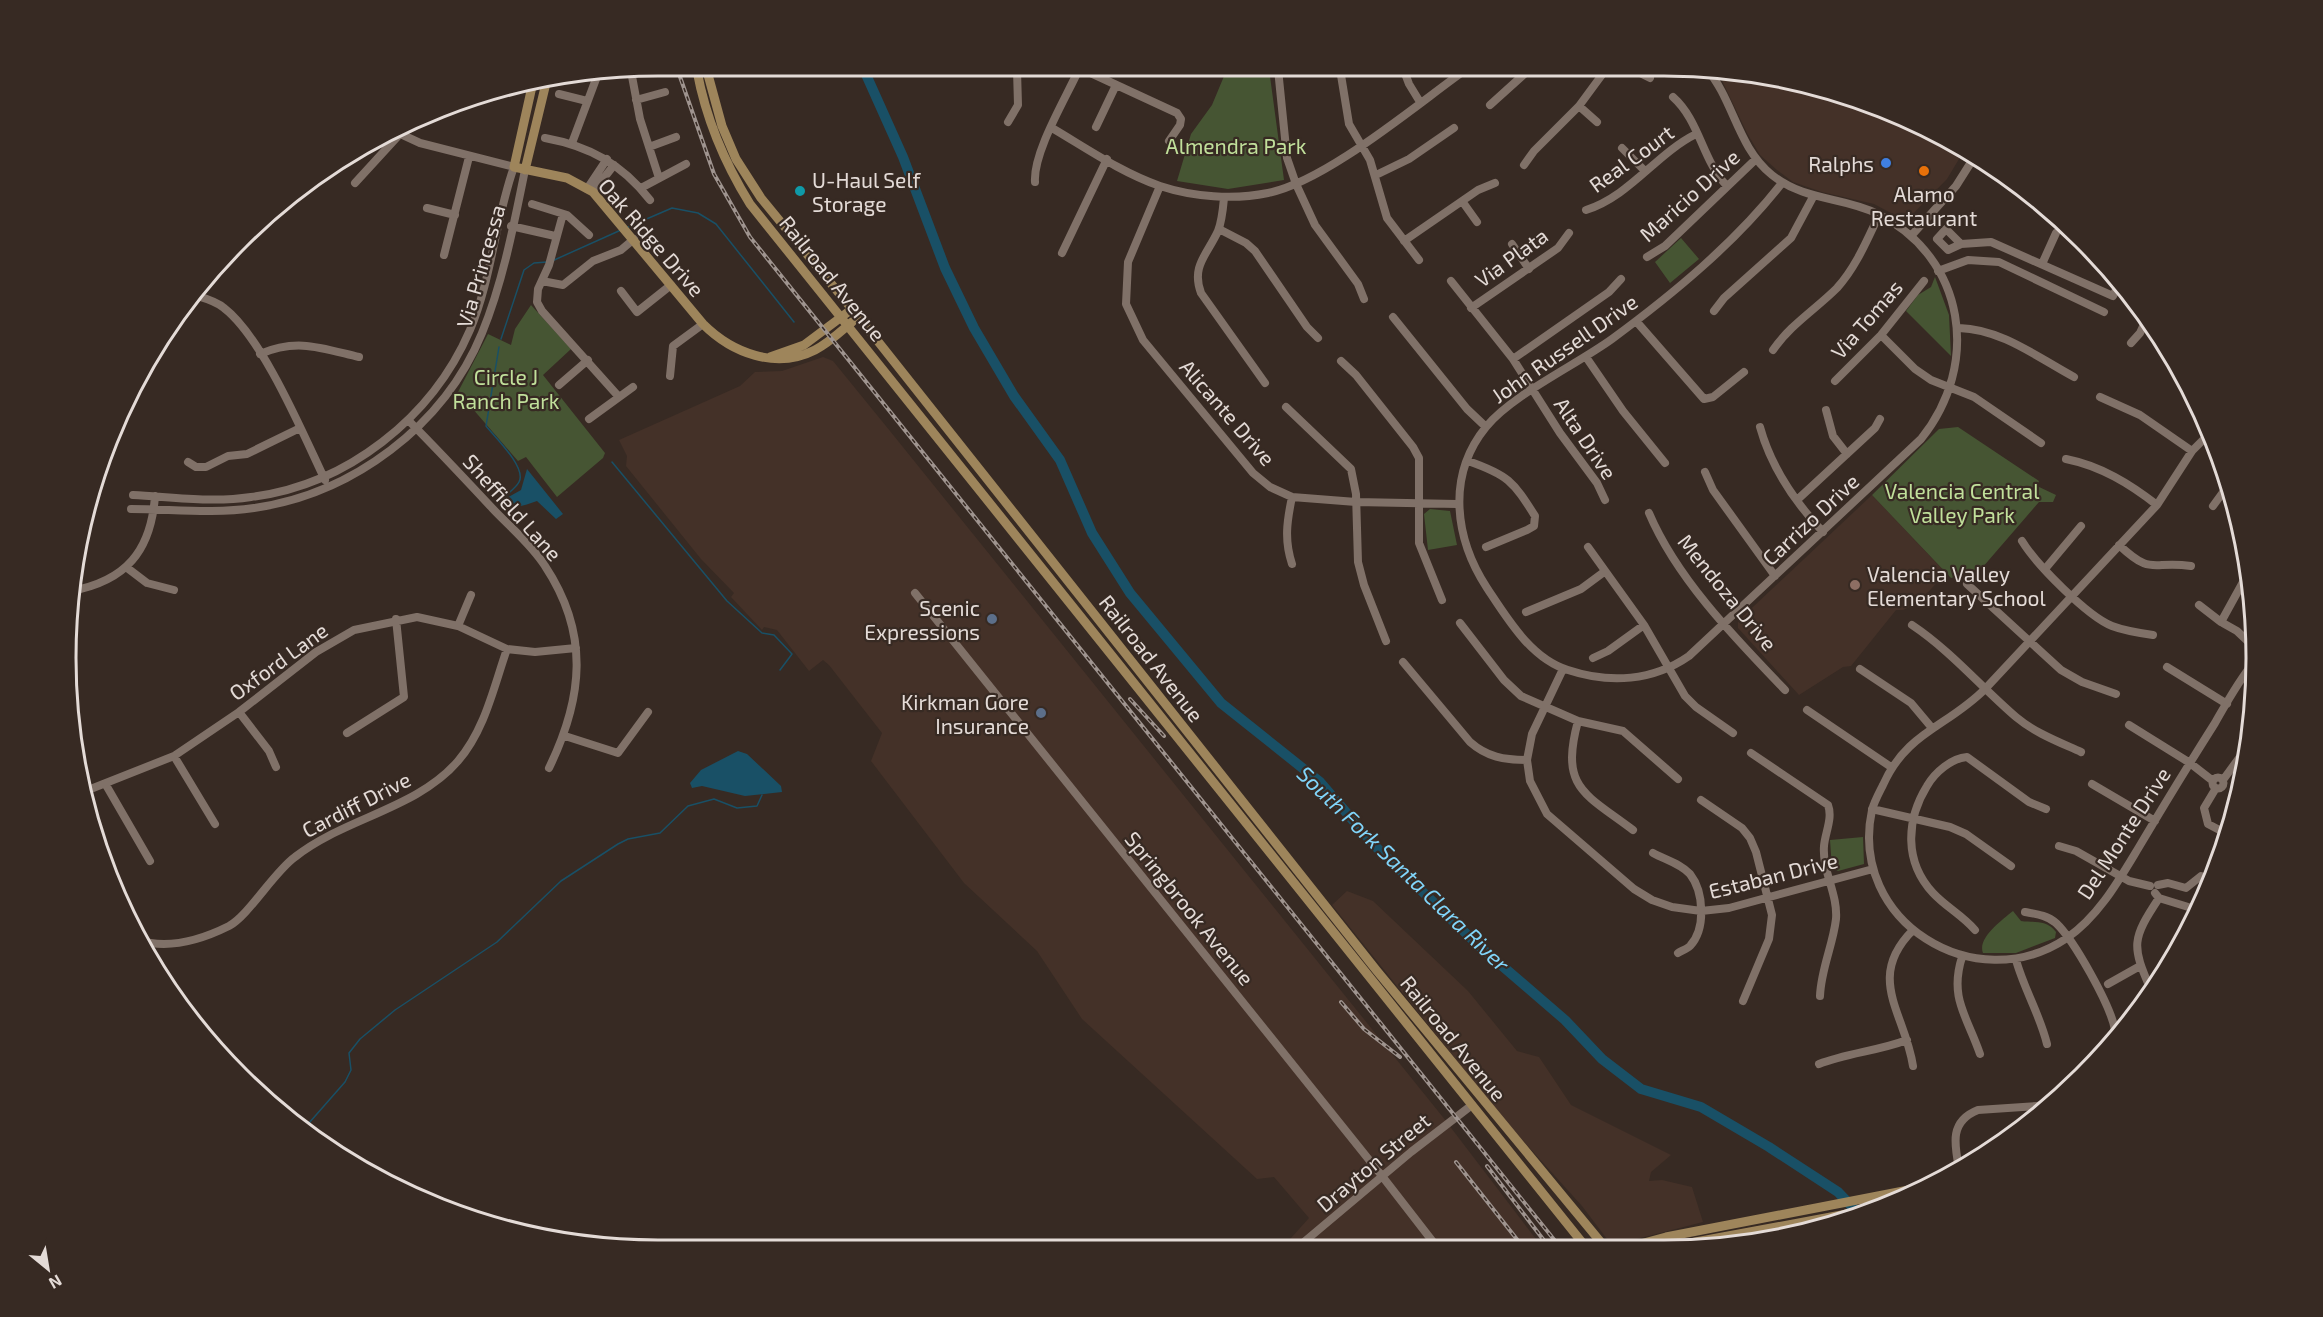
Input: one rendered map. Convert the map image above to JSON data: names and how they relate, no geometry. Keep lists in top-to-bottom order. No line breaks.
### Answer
{"streets":{"main road":["Oak Ridge Drive","Via Princessa","Railroad Avenue"],"street":["Real Court","Maricio Drive","Via Plata","Via Tomas","John Russell Drive","Alicante Drive","Alta Drive","Sheffield Lane","Carrizo Drive","Mendoza Drive","Oxford Lane","Cardiff Drive","Del Monte Drive","Estaban Drive","Springbrook Avenue","Drayton Street"]},"crossings":[["Maricio Drive","Carrizo Drive"],["Oak Ridge Drive","Via Princessa"],["Oak Ridge Drive","Railroad Avenue"],["Via Plata","Alta Drive"],["Via Princessa","Sheffield Lane"],["Railroad Avenue","Drayton Street"],["John Russell Drive","Alicante Drive"],["John Russell Drive","Alta Drive"],["John Russell Drive","Carrizo Drive"],["Sheffield Lane","Oxford Lane"],["Carrizo Drive","Mendoza Drive"],["Carrizo Drive","Estaban Drive"],["Oxford Lane","Cardiff Drive"],["Del Monte Drive","Estaban Drive"],["Springbrook Avenue","Drayton Street"]],"water":["South Fork Santa Clara River"],"parks":["Almendra Park","Circle J Ranch Park","Valencia Central Valley Park"],"places":["Ralphs","Alamo Restaurant","U-Haul Self Storage","Valencia Valley Elementary School","Scenic Expressions","Kirkman Gore Insurance"],"north":"bottom right"}
